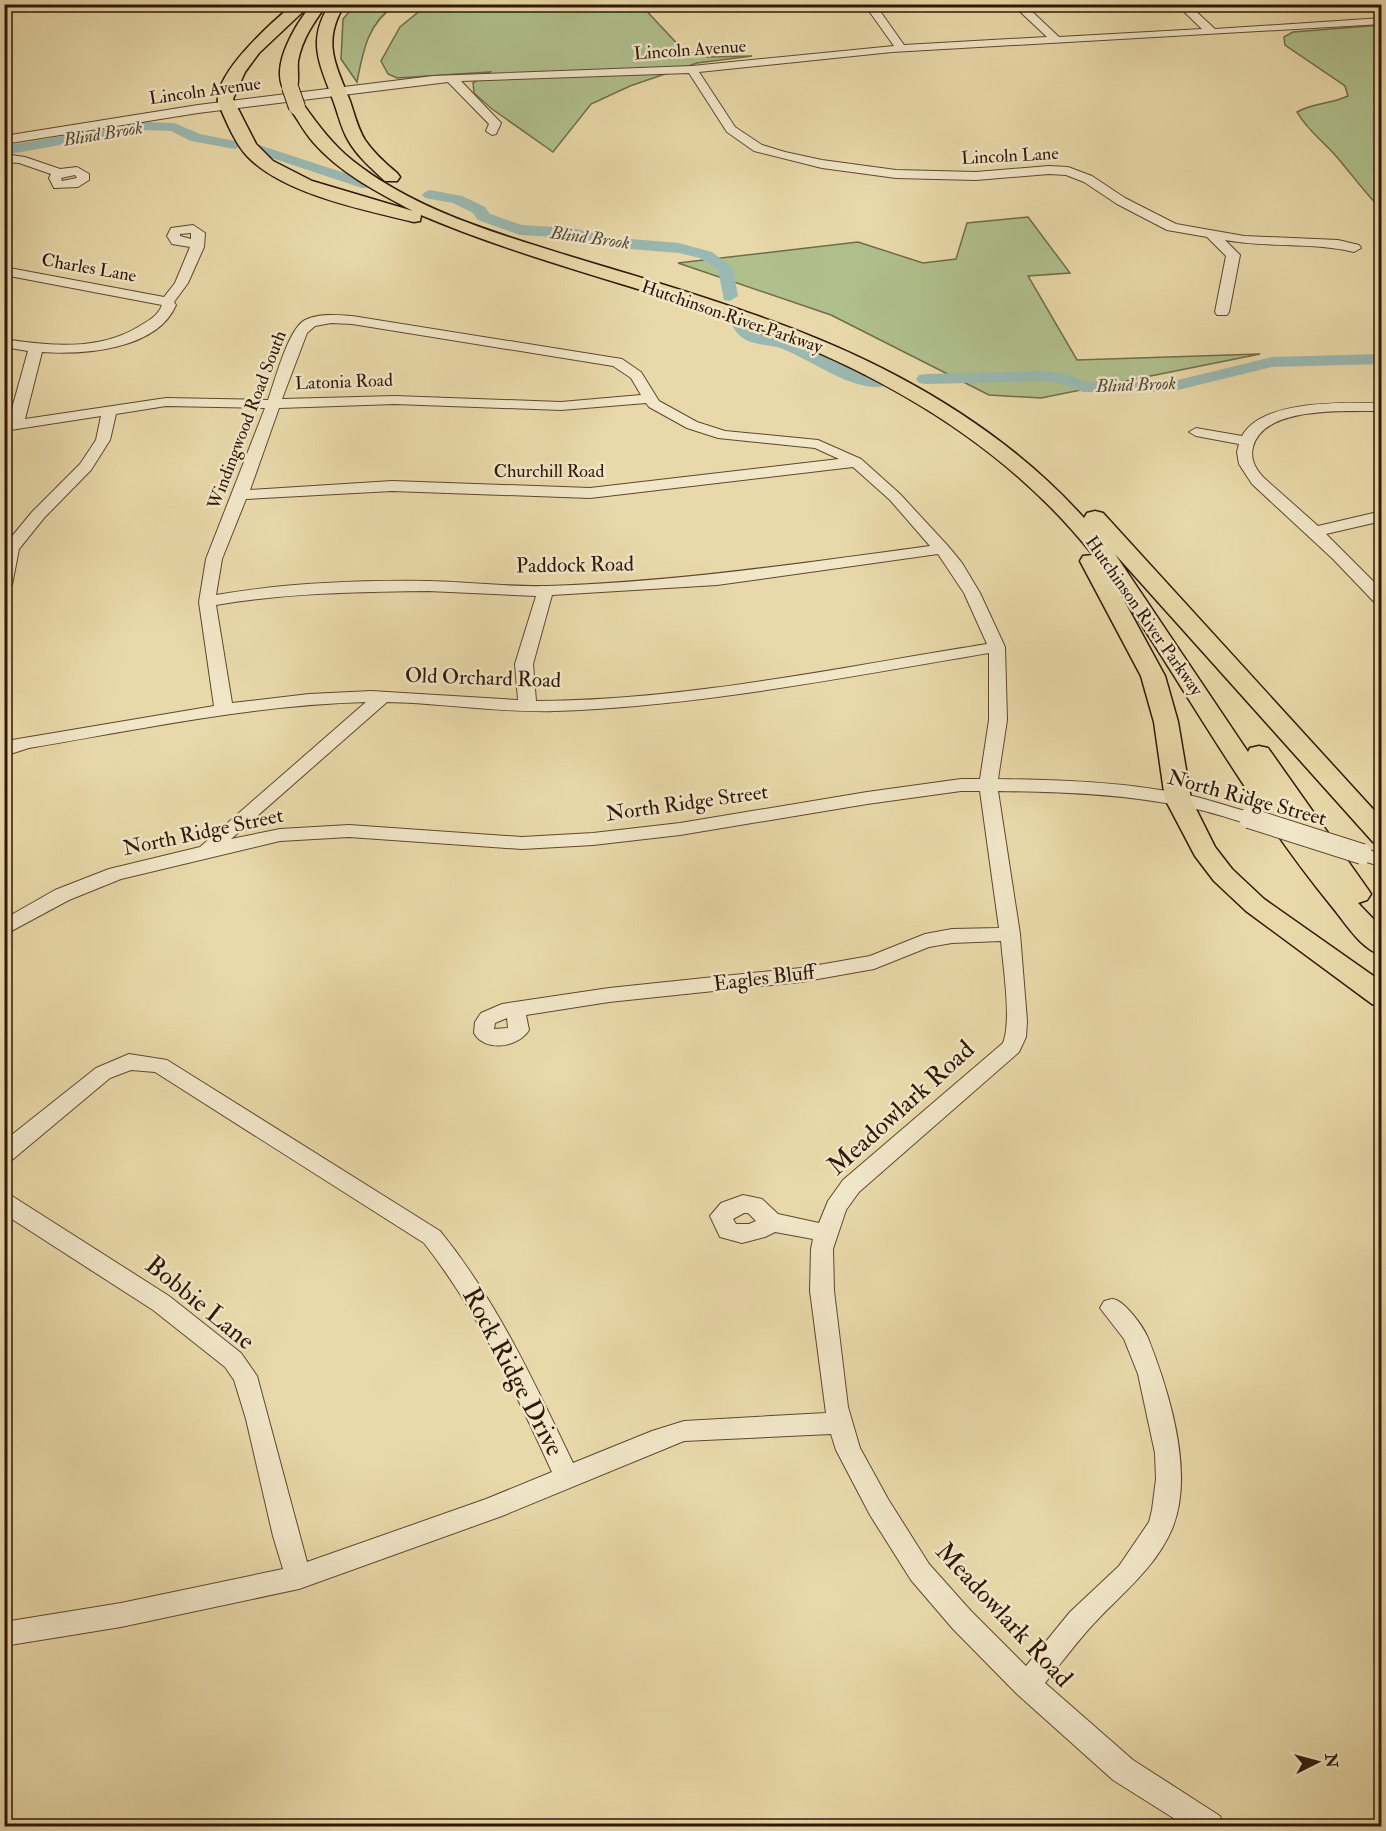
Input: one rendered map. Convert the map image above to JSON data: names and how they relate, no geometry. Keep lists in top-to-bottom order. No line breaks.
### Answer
{"streets":{"highway":["Hutchinson River Parkway"],"street":["Lincoln Avenue","Lincoln Lane","Charles Lane","Latonia Road","Windingwood Road South","Churchill Road","Paddock Road","Old Orchard Road","North Ridge Street","Eagles Bluff","Meadowlark Road","Bobbie Lane","Rock Ridge Drive"]},"crossings":[["Lincoln Avenue","Lincoln Lane"],["Latonia Road","Windingwood Road South"],["Windingwood Road South","Churchill Road"],["Windingwood Road South","Paddock Road"],["Windingwood Road South","Old Orchard Road"],["Old Orchard Road","Meadowlark Road"],["North Ridge Street","Meadowlark Road"],["Eagles Bluff","Meadowlark Road"],["Bobbie Lane","Rock Ridge Drive"]],"water":["Blind Brook"],"north":"right"}
